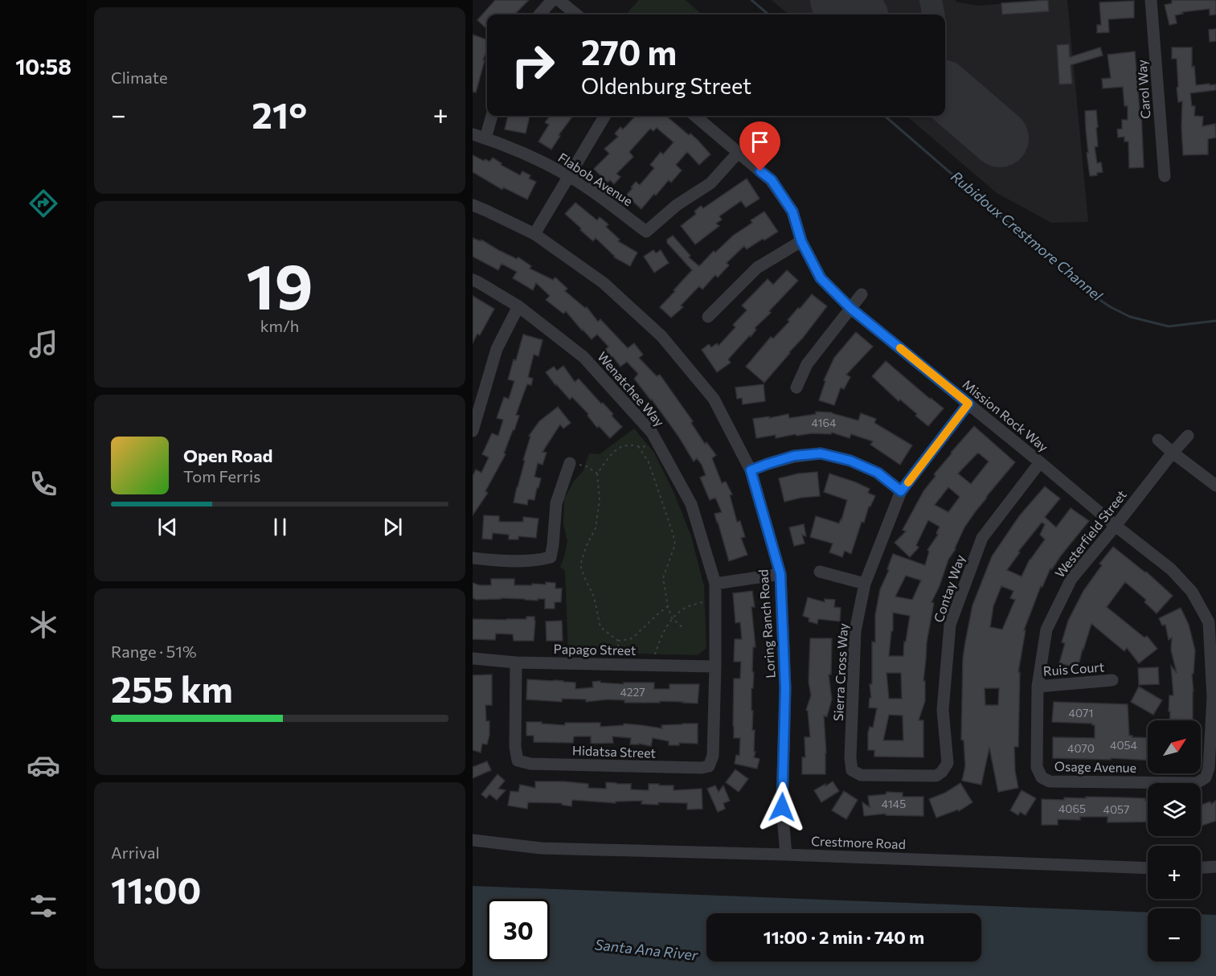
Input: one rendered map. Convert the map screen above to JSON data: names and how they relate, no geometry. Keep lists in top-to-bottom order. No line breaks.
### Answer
{"streets":{"street":["Carol Way","Flabob Avenue","Wenatchee Way","Mission Rock Way","Westerfield Street","Contay Way","Loring Ranch Road","Papago Street","Ruis Court","Sierra Cross Way","Hidatsa Street","Osage Avenue","Crestmore Road"]},"crossings":[["Flabob Avenue","Mission Rock Way"],["Wenatchee Way","Papago Street"],["Wenatchee Way","Hidatsa Street"],["Mission Rock Way","Westerfield Street"],["Mission Rock Way","Contay Way"],["Mission Rock Way","Sierra Cross Way"],["Mission Rock Way","Osage Avenue"],["Westerfield Street","Ruis Court"],["Westerfield Street","Osage Avenue"],["Contay Way","Sierra Cross Way"],["Loring Ranch Road","Crestmore Road"],["Papago Street","Hidatsa Street"]],"water":["Rubidoux Crestmore Channel","Santa Ana River"],"house_numbers":["4164","4227","4071","4054","4070","4145","4065","4057"],"north":"top right","page":{"tabs":"10:58","tile":["Climate",["19","km/h"],["Range · 51%","255 km"],["Arrival","11:00"]],"turn":["270 m","Oldenburg Street"],"heat":["−","21°","+"],"song":["Open Road","Tom Ferris"],"map_buttons":["+","−"],"limit":"30","trip":"11:00 · 2 min · 740 m"}}
